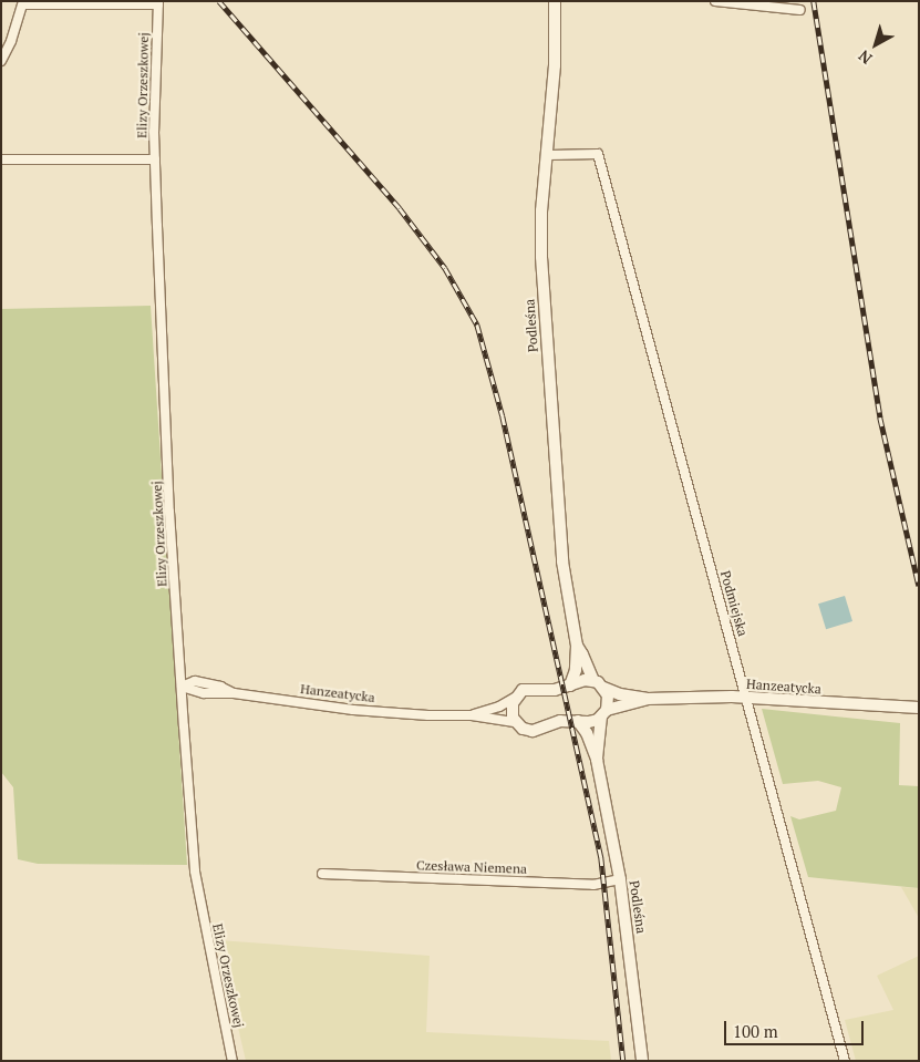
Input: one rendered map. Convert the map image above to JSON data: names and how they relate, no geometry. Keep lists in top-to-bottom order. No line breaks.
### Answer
{"streets":{"street":["Elizy Orzeszkowej","Podleśna","Podmiejska","Hanzeatycka","Czesława Niemena"]},"crossings":[["Elizy Orzeszkowej","Hanzeatycka"],["Podleśna","Podmiejska"],["Podleśna","Hanzeatycka"],["Podleśna","Czesława Niemena"],["Podmiejska","Hanzeatycka"]],"scale_bar":"100 m","north":"bottom left"}
